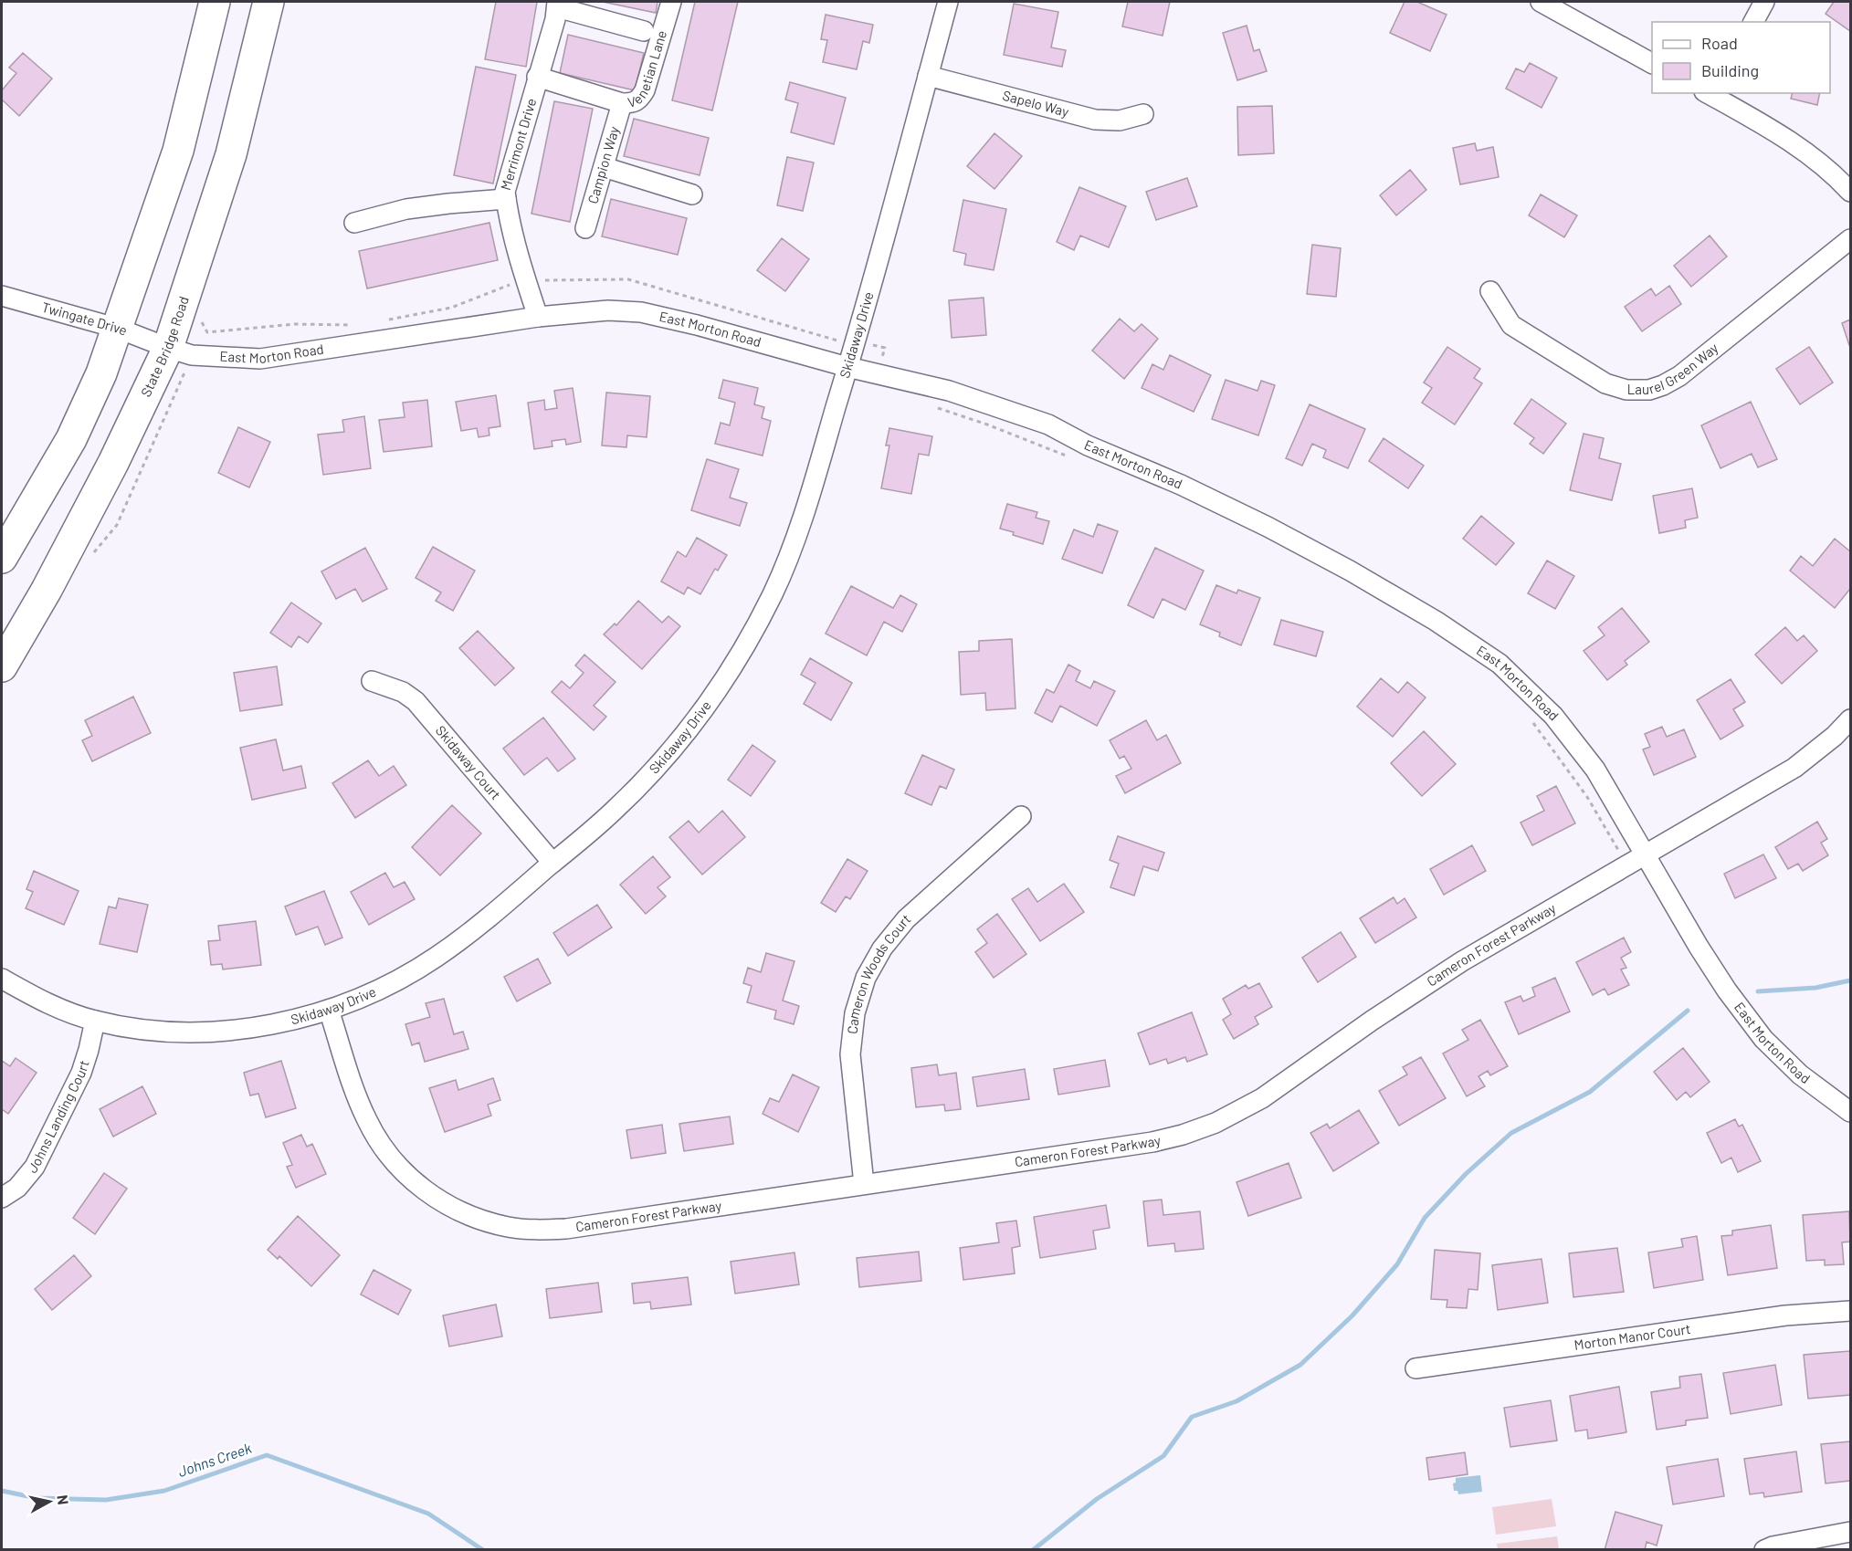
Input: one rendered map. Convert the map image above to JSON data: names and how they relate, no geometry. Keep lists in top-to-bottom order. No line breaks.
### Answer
{"streets":{"highway":["State Bridge Road"],"street":["Venetian Lane","Sapelo Way","Merrimont Drive","Campion Way","Twingate Drive","East Morton Road","Skidaway Drive","Laurel Green Way","Skidaway Court","Cameron Forest Parkway","Cameron Woods Court","Johns Landing Court","Morton Manor Court"]},"crossings":[["Venetian Lane","Merrimont Drive"],["Venetian Lane","Campion Way"],["Sapelo Way","Skidaway Drive"],["Merrimont Drive","East Morton Road"],["Twingate Drive","East Morton Road"],["Twingate Drive","State Bridge Road"],["East Morton Road","Skidaway Drive"],["East Morton Road","State Bridge Road"],["East Morton Road","Cameron Forest Parkway"],["Skidaway Drive","Skidaway Court"],["Skidaway Drive","Cameron Forest Parkway"],["Skidaway Drive","Johns Landing Court"],["Cameron Forest Parkway","Cameron Woods Court"]],"water":["Johns Creek"],"legend":["Road","Building"],"north":"right"}
